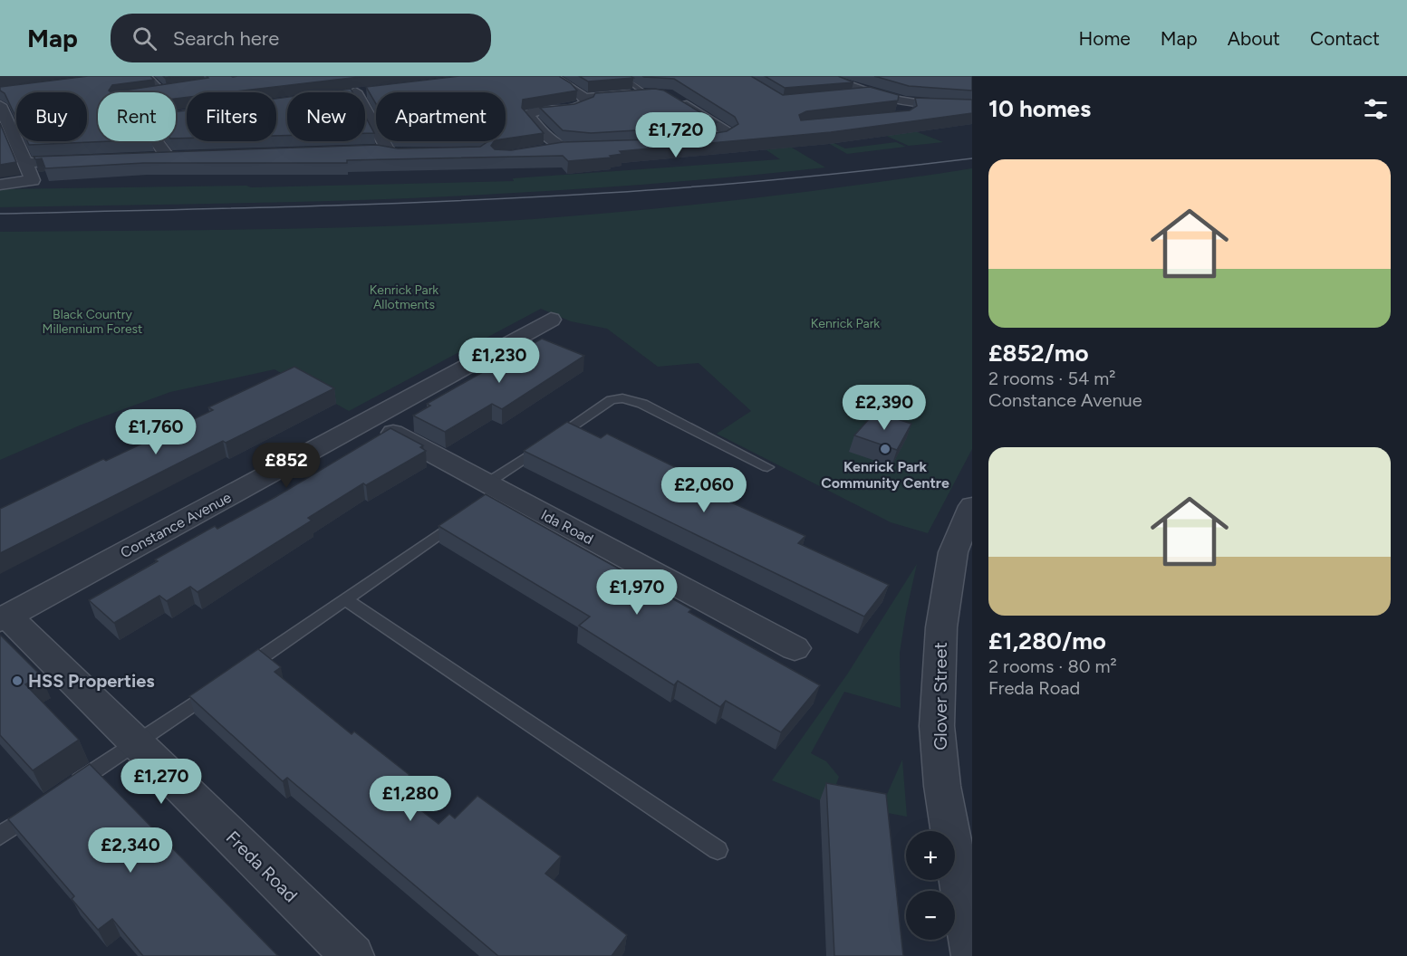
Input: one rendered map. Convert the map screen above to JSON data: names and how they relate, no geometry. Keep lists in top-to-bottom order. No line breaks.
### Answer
{"streets":{"street":["Constance Avenue","Ida Road","Glover Street","Freda Road"]},"crossings":[["Constance Avenue","Ida Road"],["Constance Avenue","Freda Road"]],"parks":["Kenrick Park Allotments","Black Country Millennium Forest","Kenrick Park"],"places":["Kenrick Park Community Centre","HSS Properties"],"page":{"header":"Map","search":"Search here","nav":["Home","Map","About","Contact"],"heading":"10 homes","chip":["Buy","Rent","Filters","New","Apartment"],"price":["£1,720","£1,230","£2,390","£1,760","£852","£2,060","£1,970","£1,270","£1,280","£2,340"],"list":[{"name":"£852/mo","note":"2 rooms · 54 m² · Constance Avenue"},{"name":"£1,280/mo","note":"2 rooms · 80 m² · Freda Road"}],"map_buttons":["+","−"]}}
